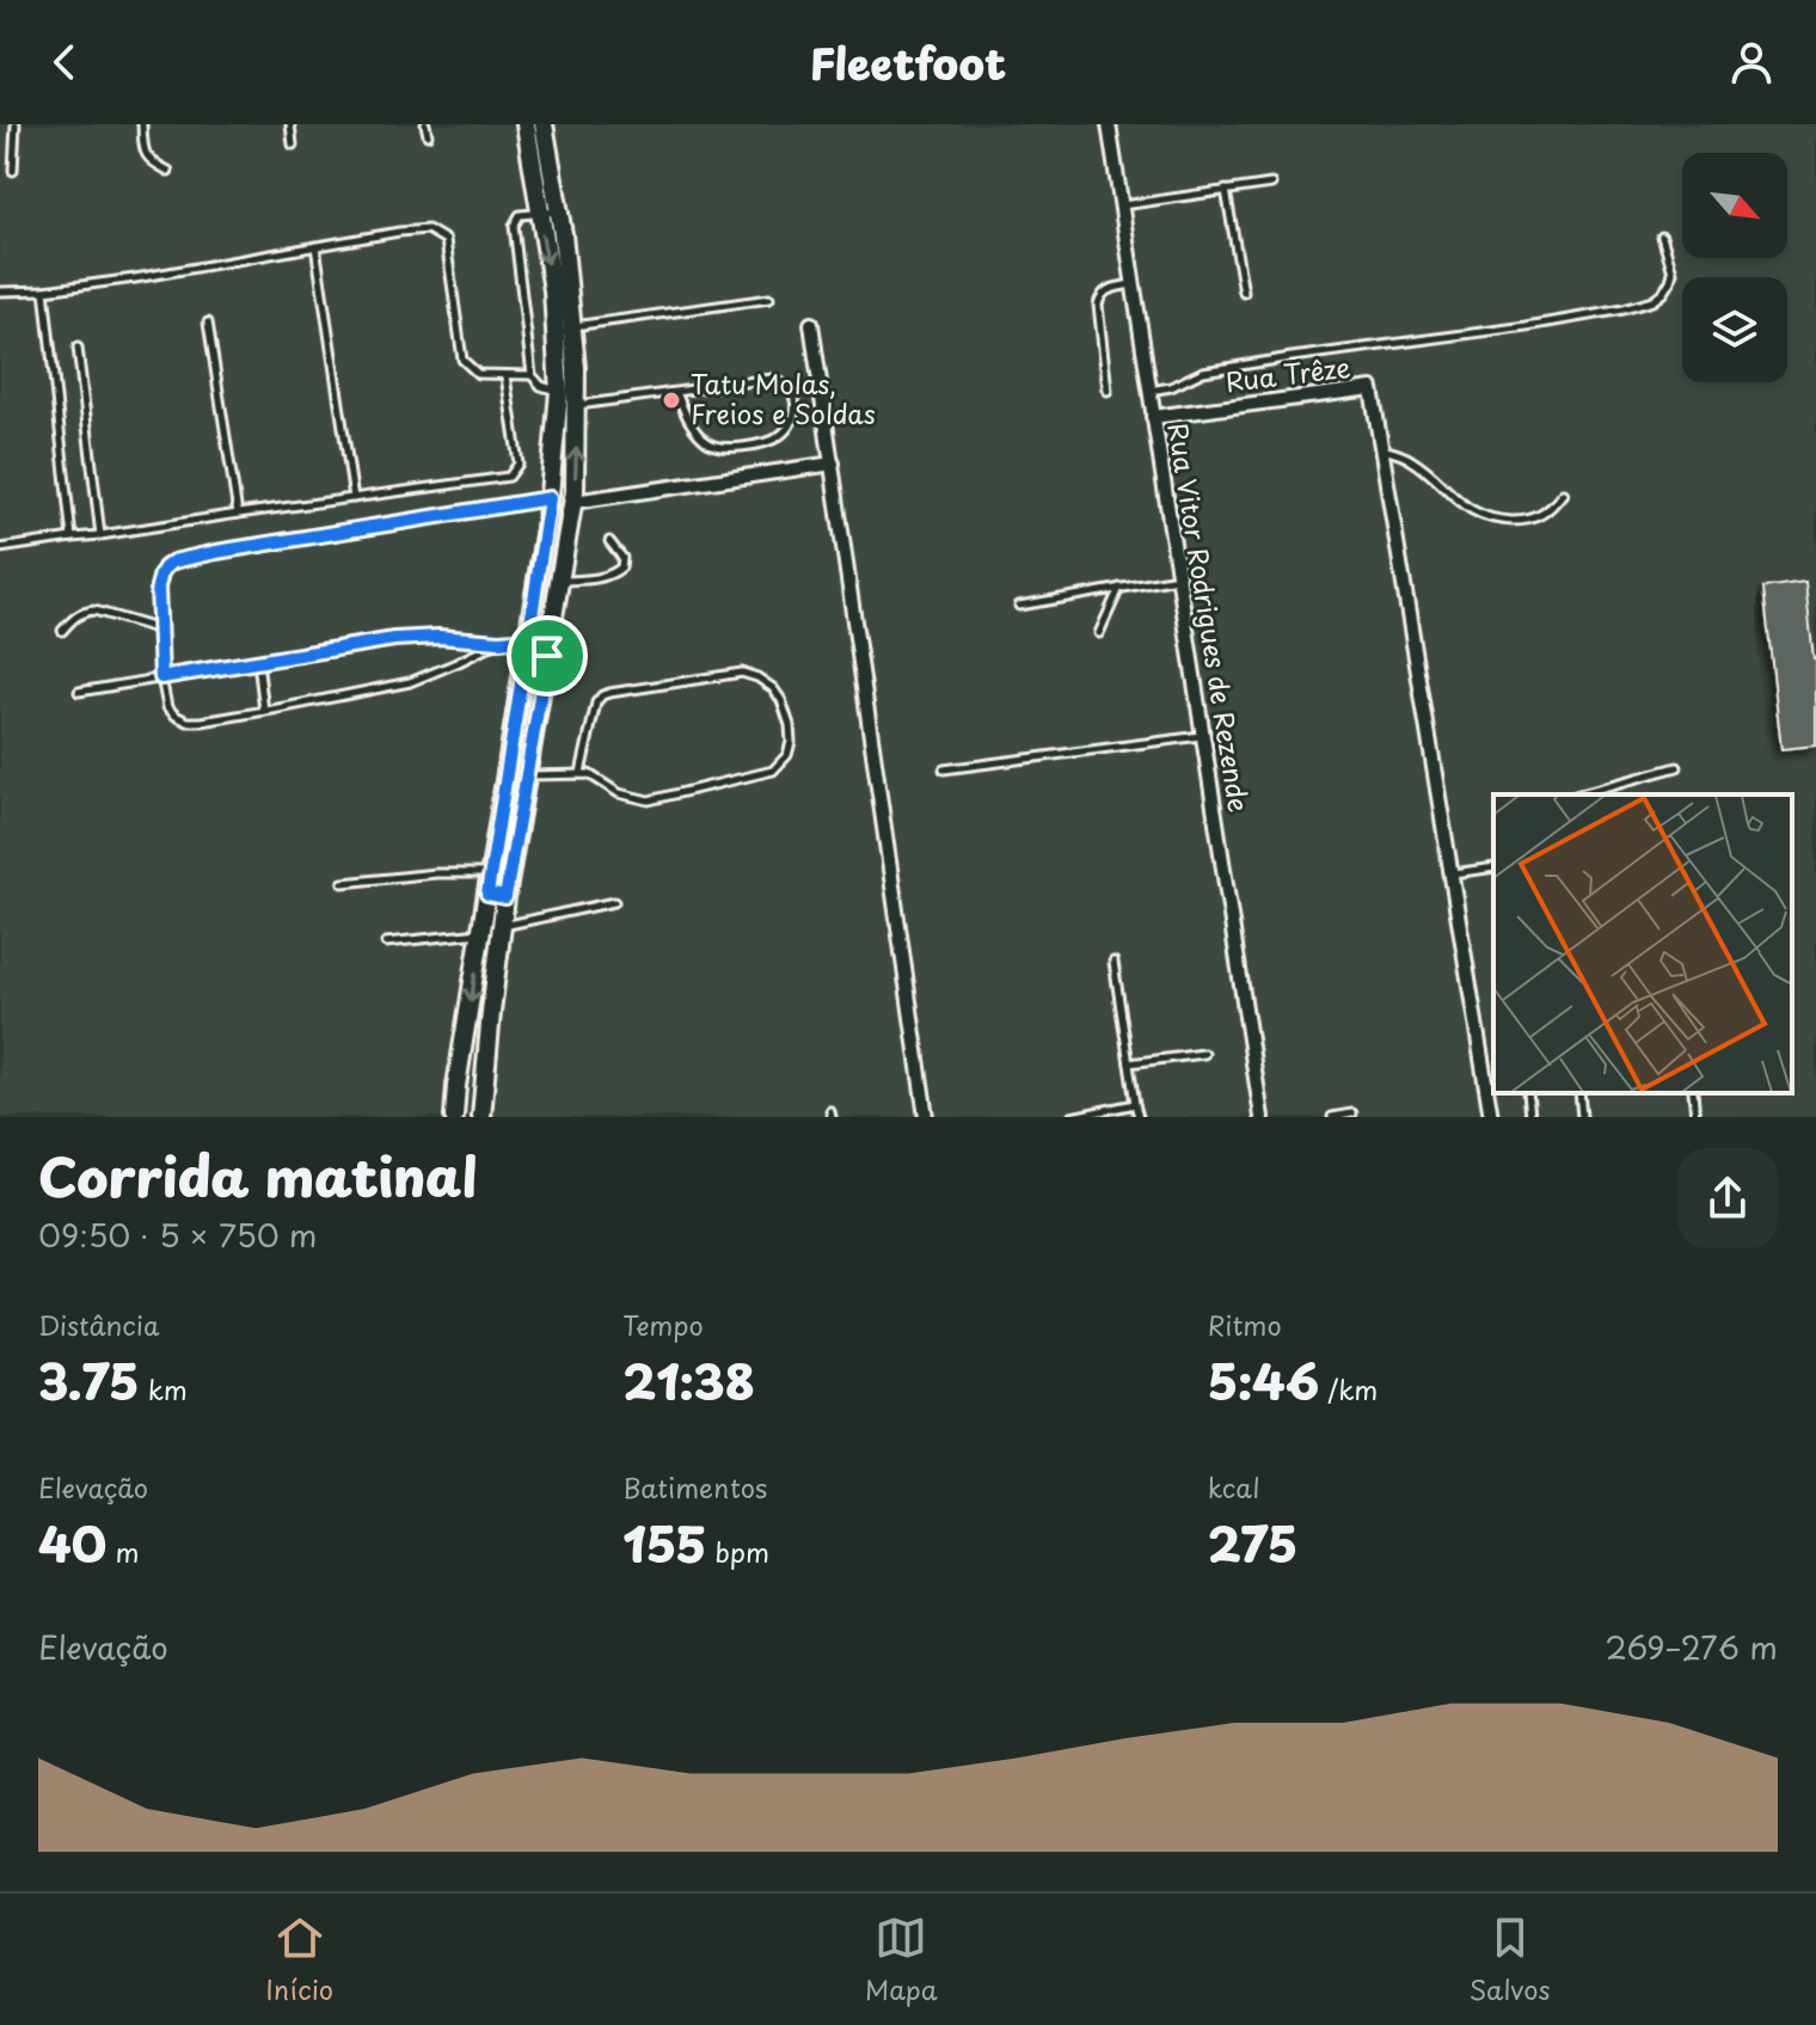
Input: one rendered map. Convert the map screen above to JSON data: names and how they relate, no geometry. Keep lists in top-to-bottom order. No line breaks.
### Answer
{"streets":{"street":["Rua Trêze","Rua Vitor Rodrigues de Rezende"]},"crossings":[["Rua Trêze","Rua Vitor Rodrigues de Rezende"]],"places":["Tatu Molas, Freios e Soldas"],"north":"bottom right","page":{"header":"Fleetfoot","heading":["Corrida matinal","09:50 · 5 × 750 m"],"stats":[["Distância","3.75 km"],["Tempo","21:38"],["Ritmo","5:46 /km"],["Elevação","40 m"],["Batimentos","155 bpm"],["kcal","275"]],"chart":["Elevação","269–276 m"],"tabs":["Início","Mapa","Salvos"]}}
